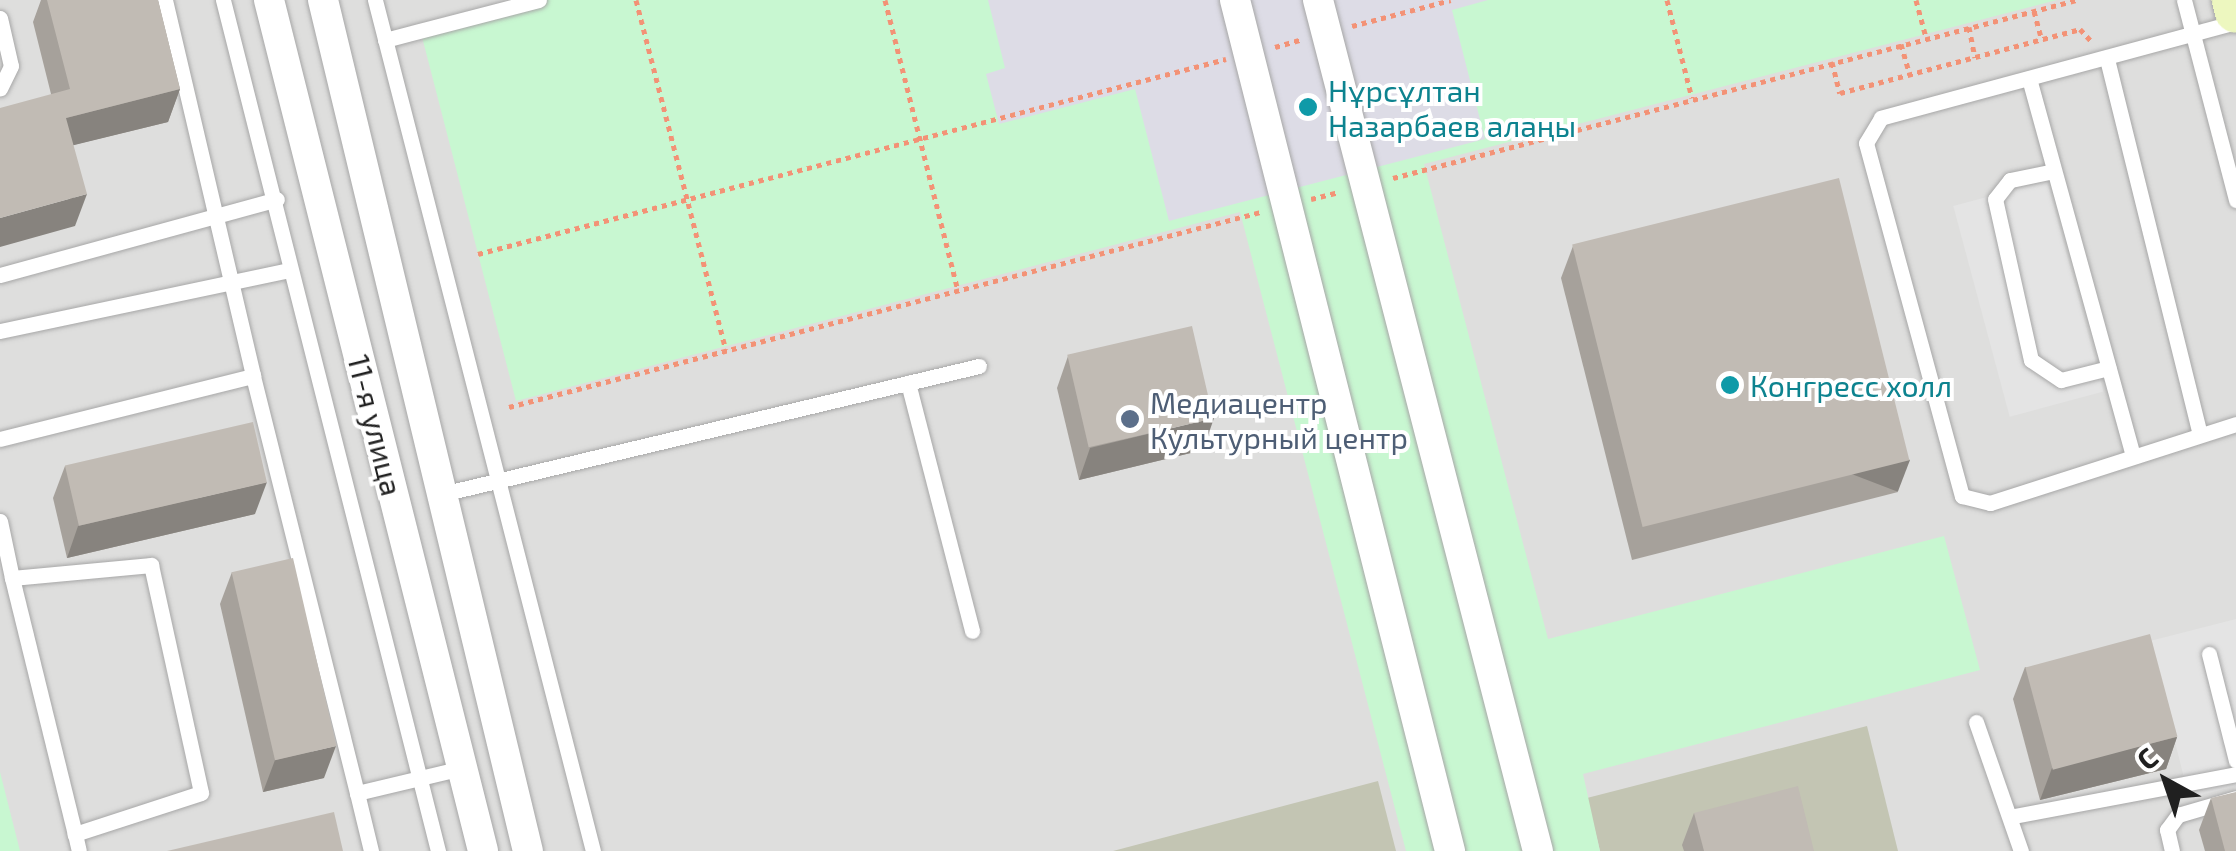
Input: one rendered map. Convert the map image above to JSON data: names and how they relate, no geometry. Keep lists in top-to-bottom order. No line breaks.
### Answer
{"streets":{"street":["11-я улица"]},"places":["Нұрсұлтан Назарбаев алаңы","Конгресс холл","Медиацентр Культурный центр"],"north":"top left"}
